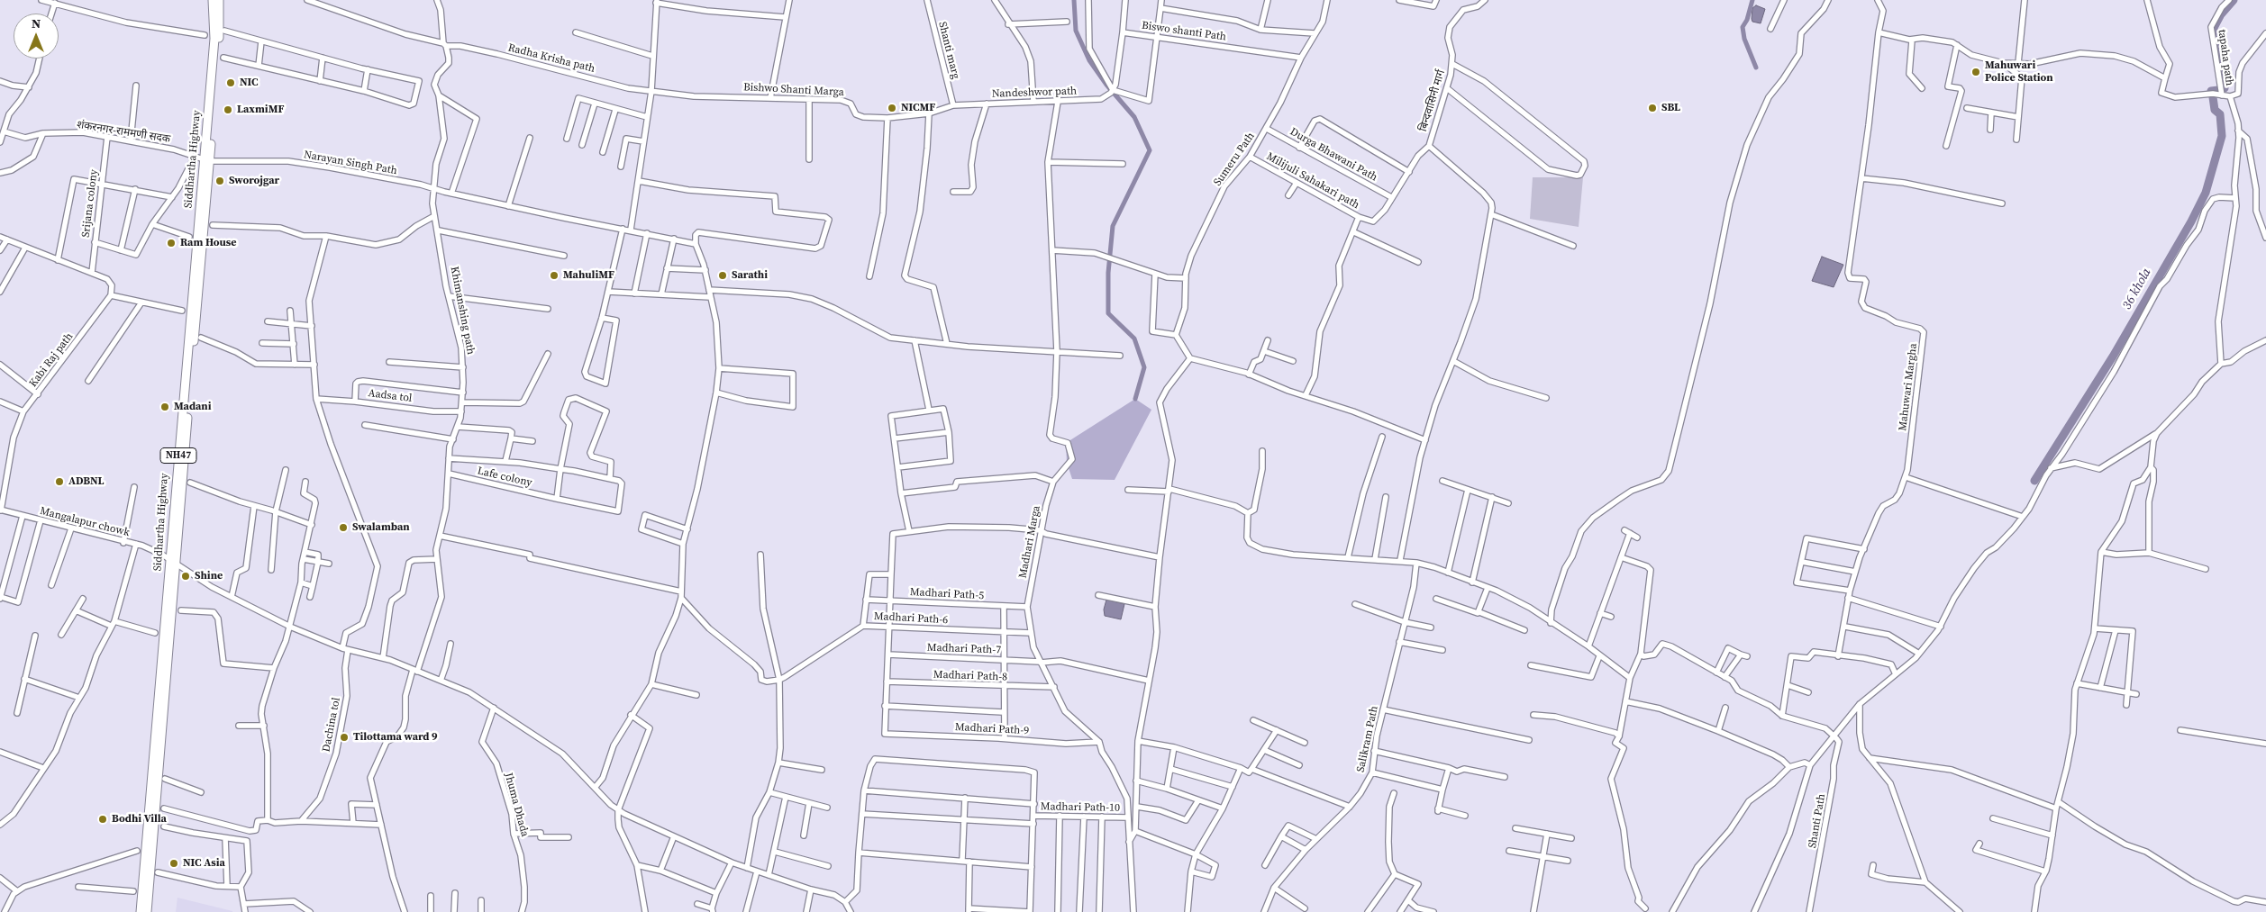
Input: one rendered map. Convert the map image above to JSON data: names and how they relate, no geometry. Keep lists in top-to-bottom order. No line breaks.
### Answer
{"streets":{"highway":["Siddhartha Highway","NH47"],"street":["Biswo shanti Path","Shanti marg","tapaha path","Radha Krisha path","Bishwo Shanti Marga","Nandeshwor path","बिन्दवासिनी मार्ग","शंकरनगर-राममणी सदक","Durga Bhawani Path","Sumeru Path","Narayan Singh Path","Milijuli Sahakari path","Srijana colony","Khimanshing path","Kabi Raj path","Mahuwari Margha","Aadsa tol","Lafe colony","Mangalapur chowk","Madhari Marga","Madhari Path-5","Madhari Path-6","Madhari Path-7","Madhari Path-8","Dachina tol","Madhari Path-9","Salikram Path","Jhuma Dhada","Madhari Path-10","Shanti Path"]},"crossings":[["Biswo shanti Path","Sumeru Path"],["Shanti marg","Bishwo Shanti Marga"],["Shanti marg","Nandeshwor path"],["Radha Krisha path","Bishwo Shanti Marga"],["Radha Krisha path","Khimanshing path"],["Bishwo Shanti Marga","Nandeshwor path"],["Nandeshwor path","Madhari Marga"],["शंकरनगर-राममणी सदक","Siddhartha Highway"],["शंकरनगर-राममणी सदक","Narayan Singh Path"],["शंकरनगर-राममणी सदक","Srijana colony"],["Durga Bhawani Path","Sumeru Path"],["Durga Bhawani Path","Milijuli Sahakari path"],["Siddhartha Highway","Narayan Singh Path"],["Siddhartha Highway","Mangalapur chowk"],["Sumeru Path","Milijuli Sahakari path"],["Narayan Singh Path","Khimanshing path"],["Khimanshing path","Aadsa tol"],["Khimanshing path","Lafe colony"],["Khimanshing path","Mangalapur chowk"],["Kabi Raj path","Mangalapur chowk"],["Mangalapur chowk","Dachina tol"],["Mangalapur chowk","Jhuma Dhada"],["Madhari Marga","Madhari Path-5"],["Madhari Marga","Madhari Path-6"],["Madhari Marga","Madhari Path-7"],["Madhari Marga","Madhari Path-8"],["Madhari Marga","Madhari Path-9"],["Madhari Marga","Madhari Path-10"]],"water":["36 khola"],"places":["Mahuwari Police Station","NIC","NICMF","SBL","LaxmiMF","Sworojgar","Ram House","MahuliMF","Sarathi","Madani","ADBNL","Swalamban","Shine","Tilottama ward 9","Bodhi Villa","NIC Asia"],"north":"top"}
